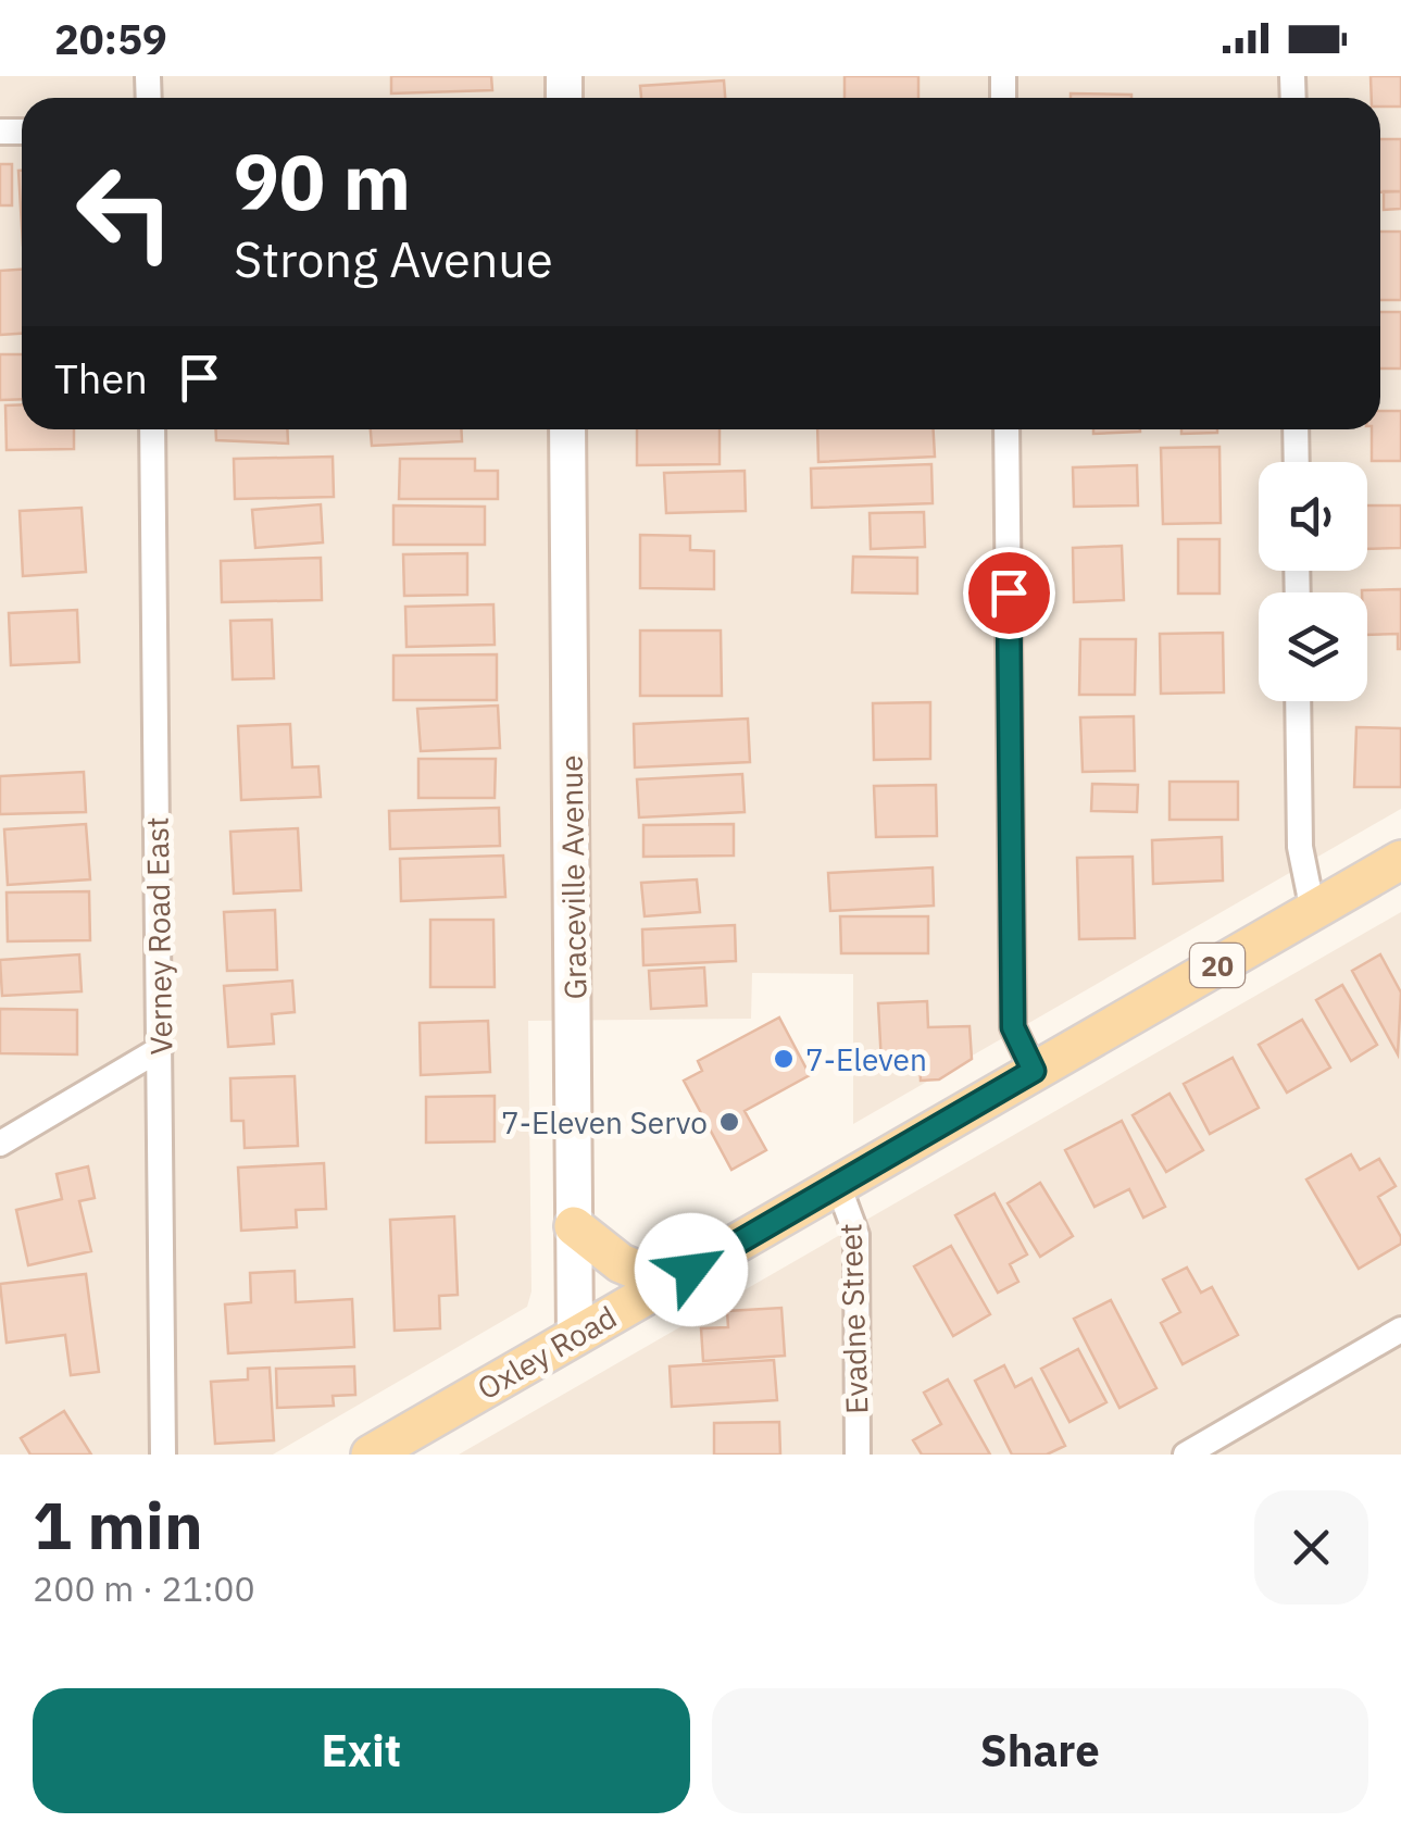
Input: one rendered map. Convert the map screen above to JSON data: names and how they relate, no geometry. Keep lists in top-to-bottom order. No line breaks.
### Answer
{"streets":{"main road":["Graceville Avenue","20","Oxley Road"],"street":["Verney Road East","Evadne Street"]},"crossings":[["Graceville Avenue","Oxley Road"],["Evadne Street","Oxley Road"]],"places":["7-Eleven","7-Eleven Servo"],"page":{"status":"20:59","turn":["90 m","Strong Avenue"],"then":"Then","heading":["1 min","200 m · 21:00"],"buttons":["Exit","Share"]}}
